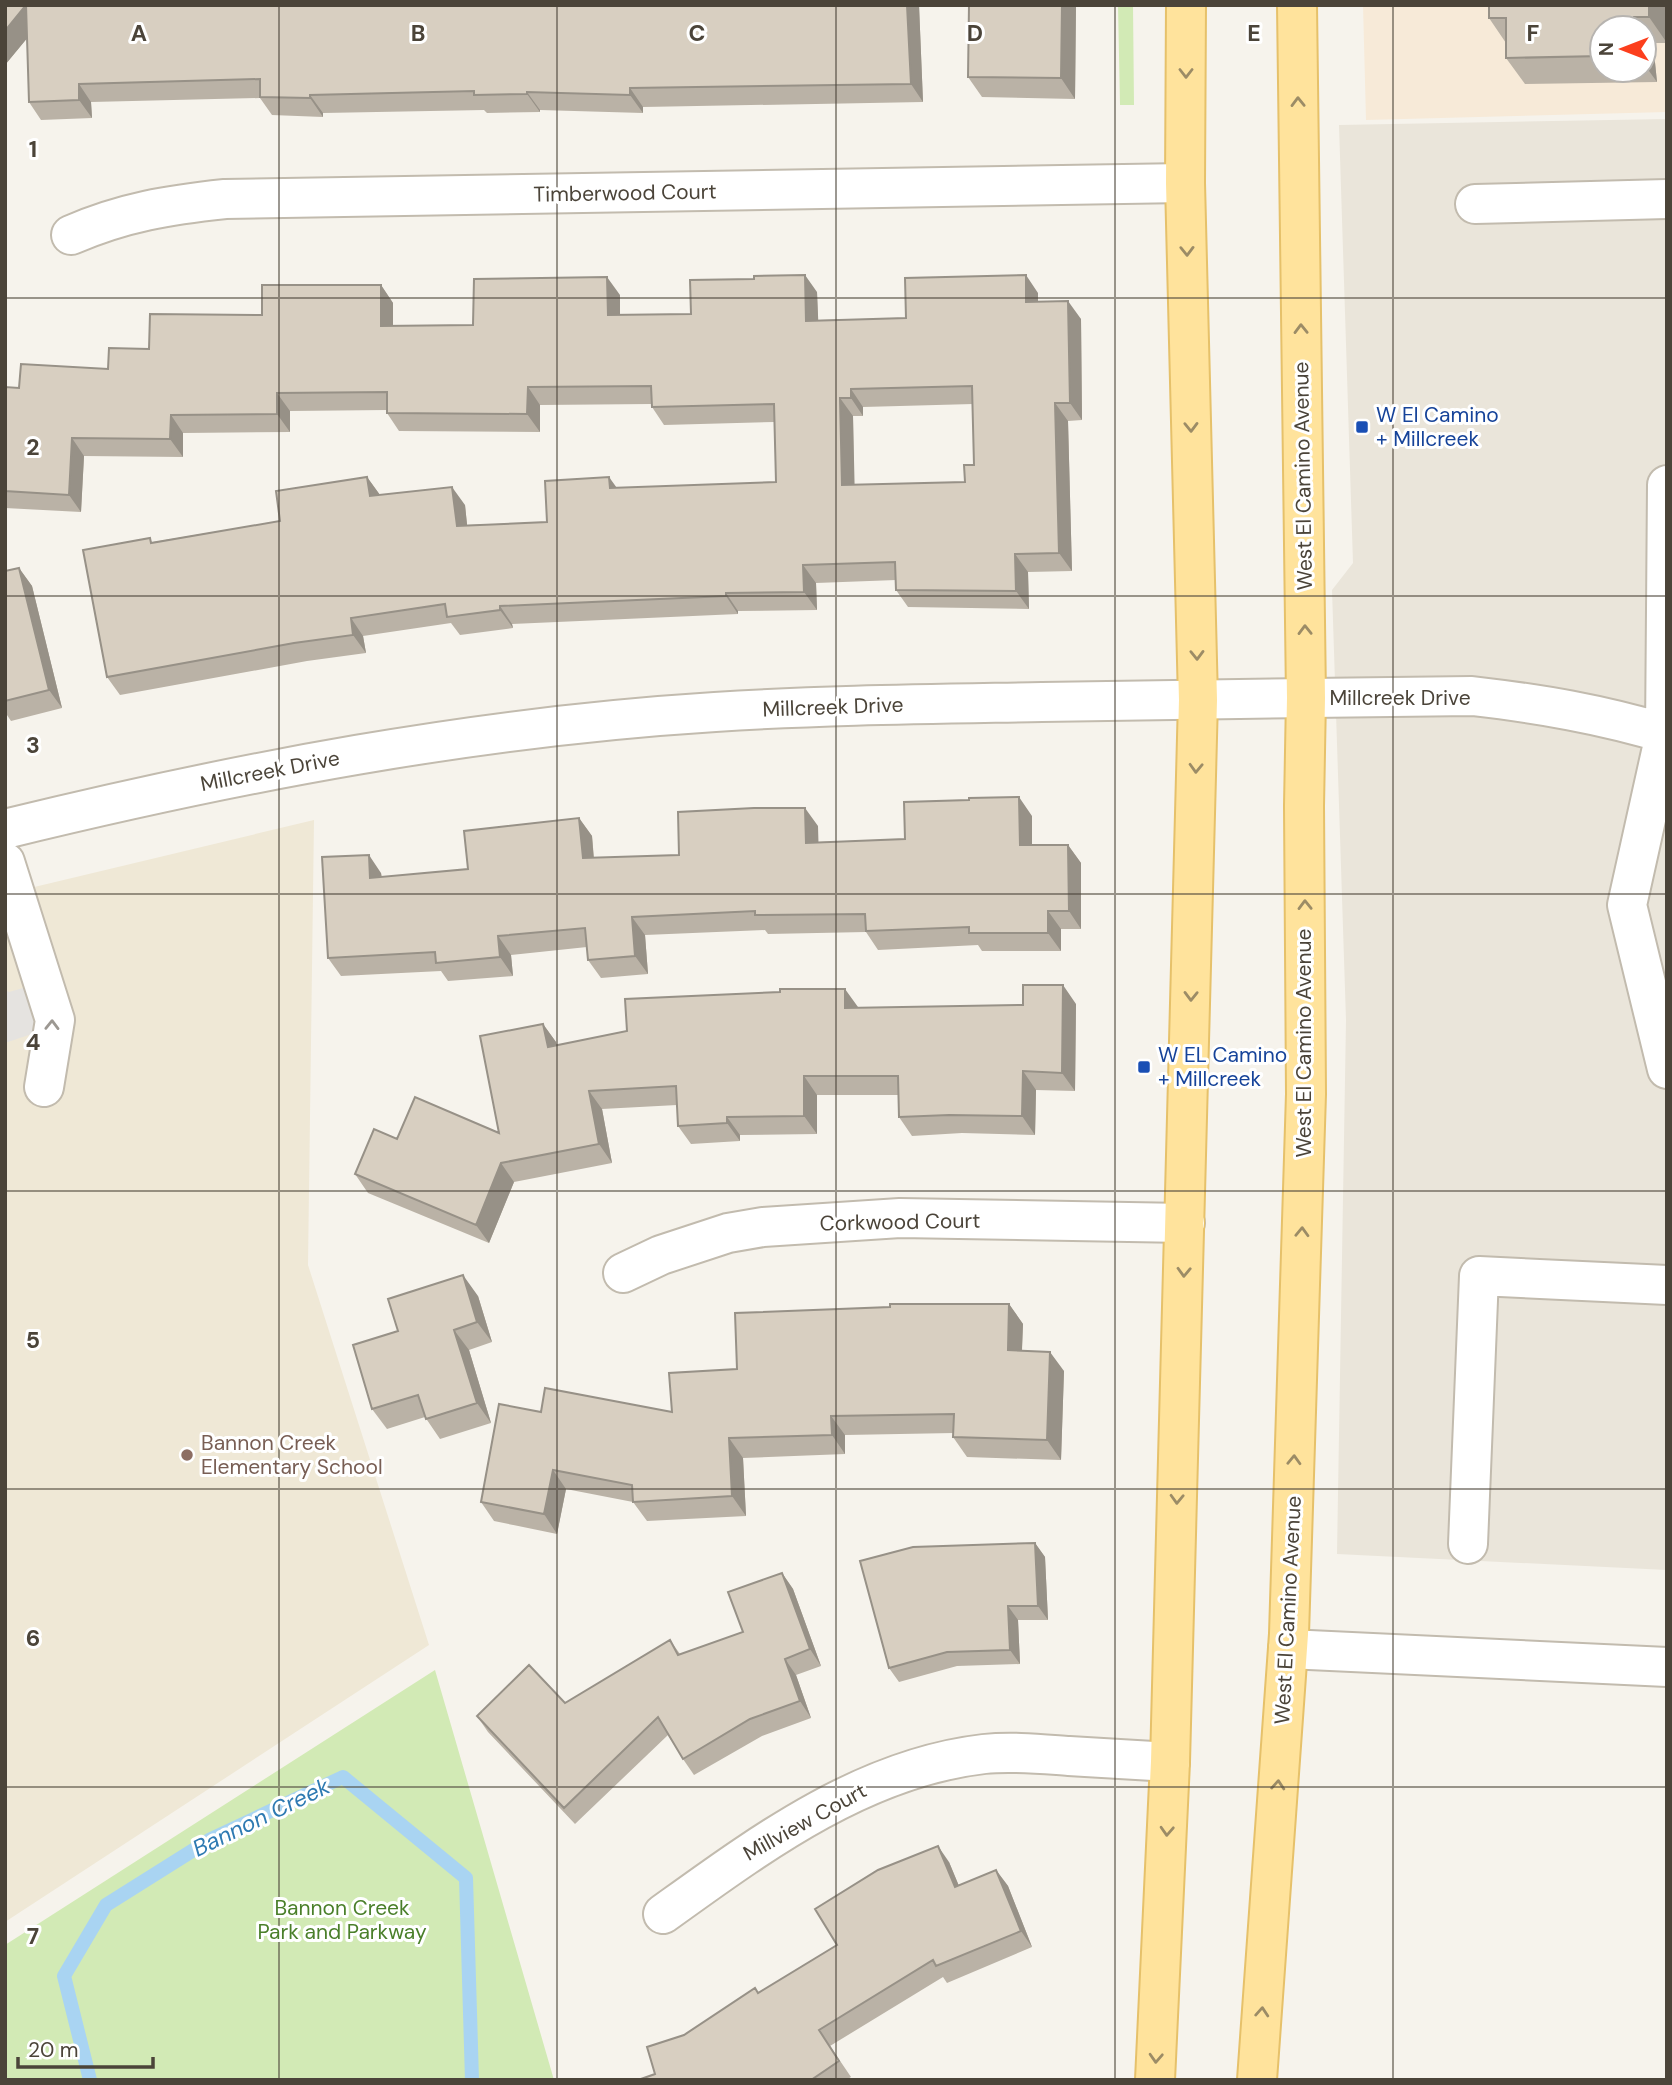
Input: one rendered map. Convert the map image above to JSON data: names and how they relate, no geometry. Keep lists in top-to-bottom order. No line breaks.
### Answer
{"streets":{"main road":["West El Camino Avenue"],"street":["Timberwood Court","Millcreek Drive","Corkwood Court","Millview Court"]},"crossings":[["West El Camino Avenue","Millcreek Drive"]],"water":["Bannon Creek"],"parks":["Bannon Creek Park and Parkway"],"places":{"transit":["W El Camino + Millcreek","W EL Camino + Millcreek"],"other":["Bannon Creek Elementary School"]},"scale_bar":"20 m","north":"left","grid":{"columns":["A","B","C","D","E","F"],"rows":["1","2","3","4","5","6","7"]}}
